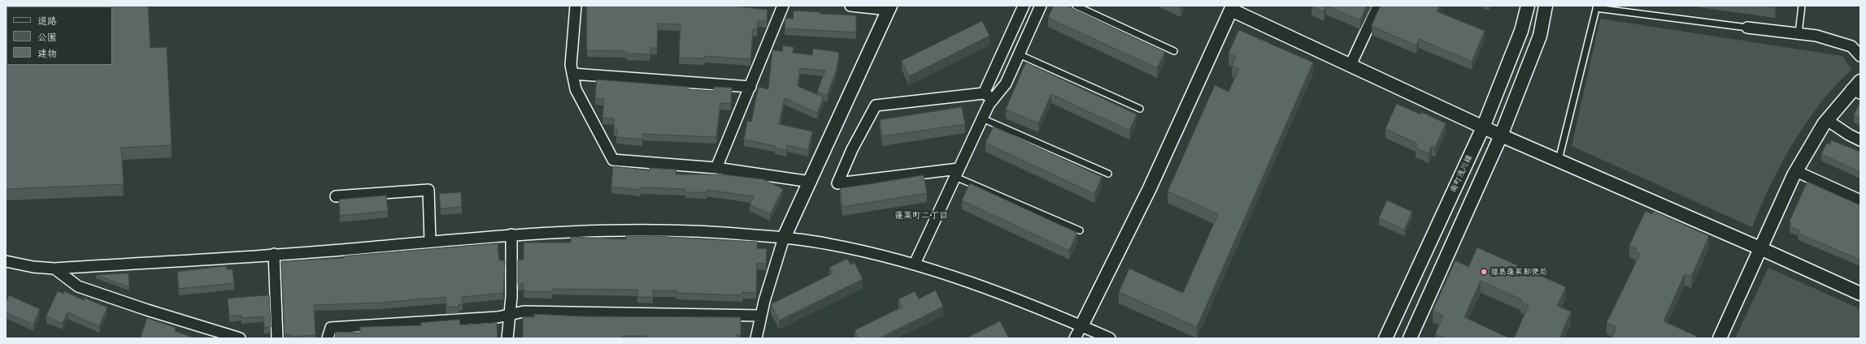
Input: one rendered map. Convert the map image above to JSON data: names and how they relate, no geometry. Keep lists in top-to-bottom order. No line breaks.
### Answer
{"streets":{"street":["南町浅川線"]},"districts":["蓬莱町二丁目"],"places":["福島蓬莱郵便局"],"legend":["道路","公園","建物"]}
